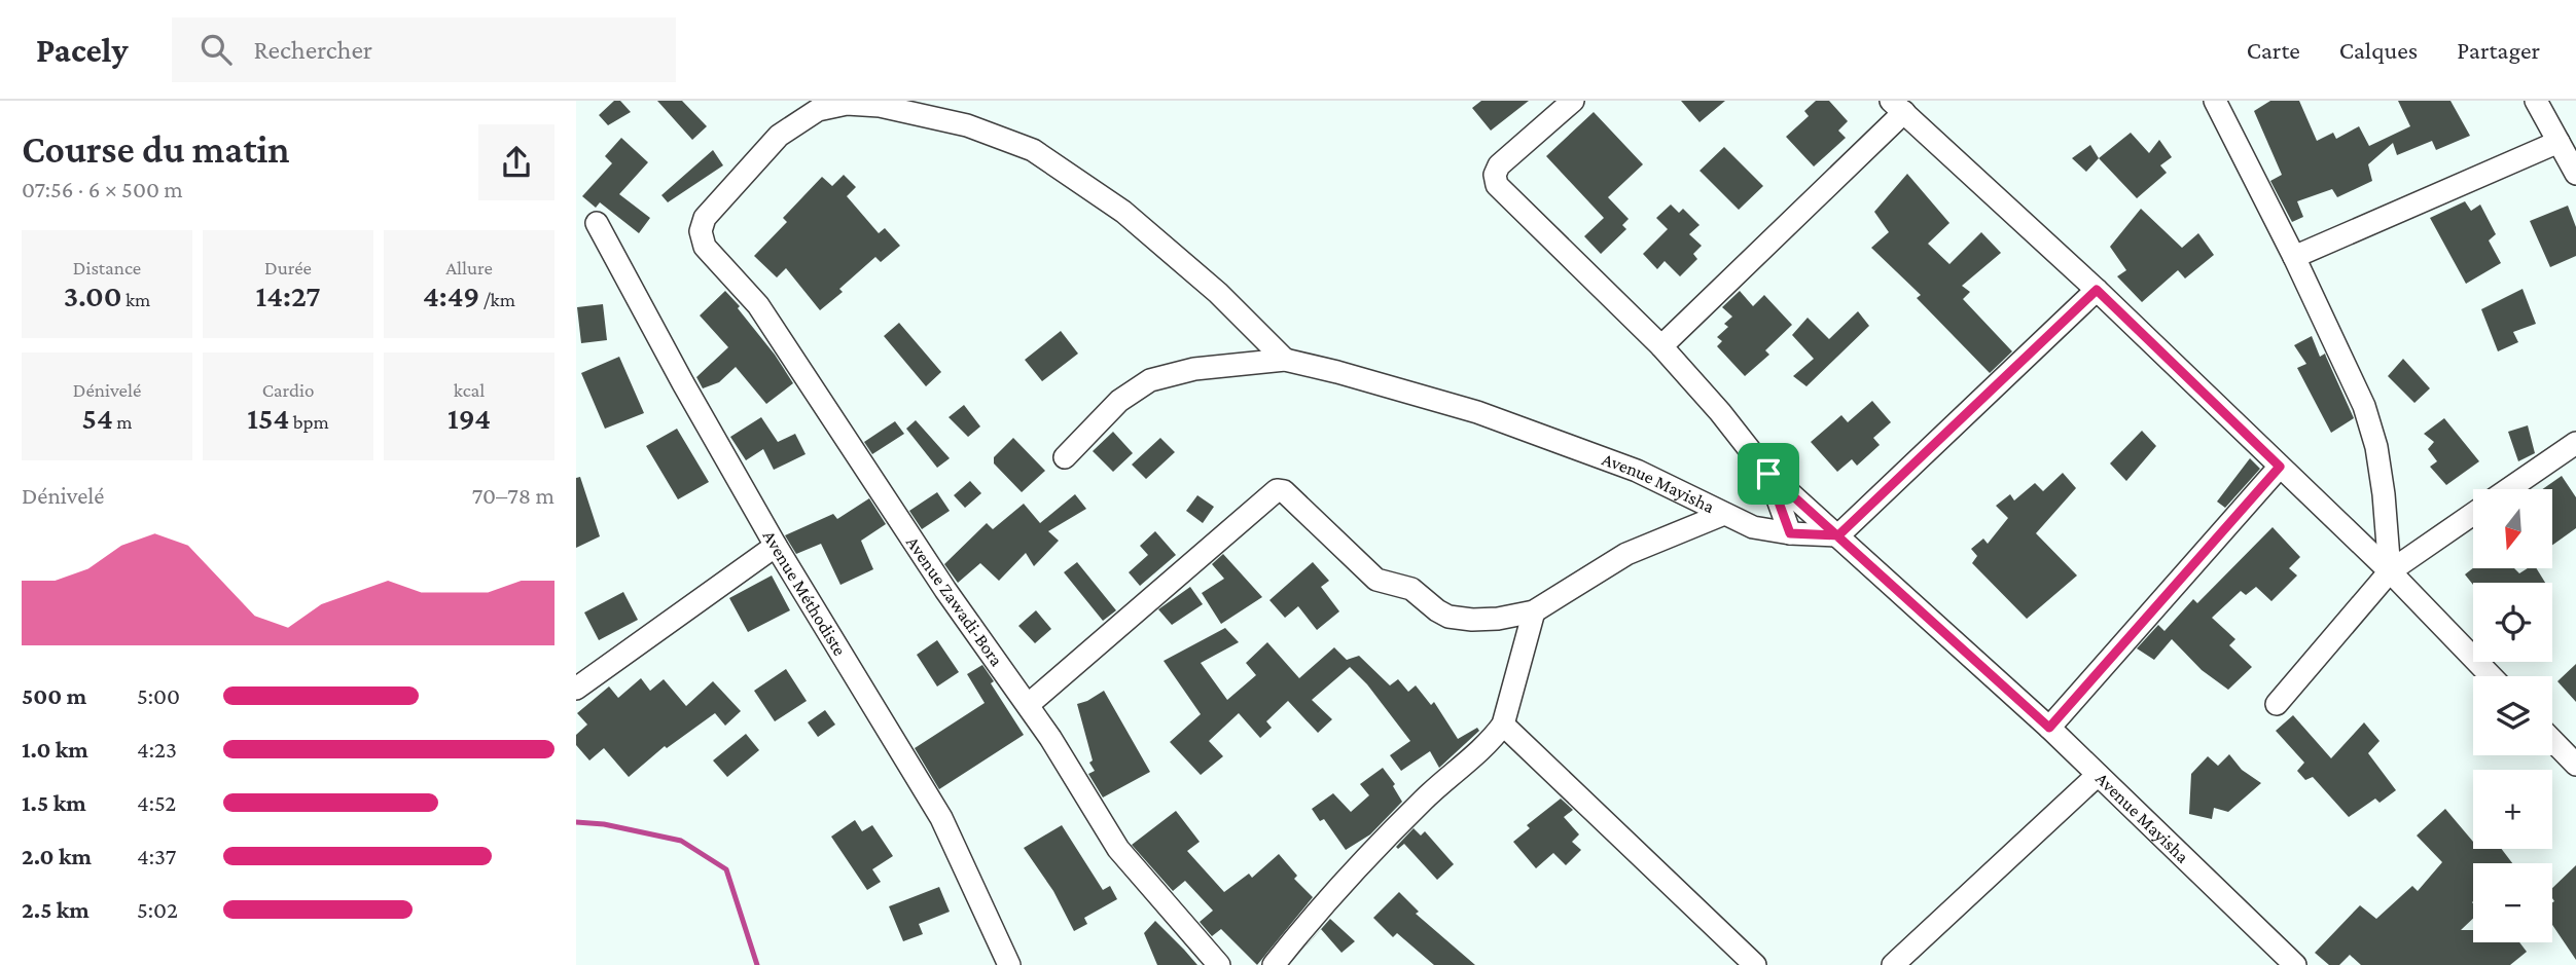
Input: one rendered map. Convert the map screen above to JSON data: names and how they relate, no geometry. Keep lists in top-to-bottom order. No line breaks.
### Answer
{"streets":{"street":["Avenue Mayisha","Avenue Méthodiste","Avenue Zawadi-Bora"]},"crossings":[["Avenue Mayisha","Avenue Zawadi-Bora"]],"north":"bottom","page":{"header":"Pacely","search":"Rechercher","nav":["Carte","Calques","Partager"],"heading":["Course du matin","07:56 · 6 × 500 m"],"stats":[["Distance","3.00 km"],["Durée","14:27"],["Allure","4:49 /km"],["Dénivelé","54 m"],["Cardio","154 bpm"],["kcal","194"]],"chart":["Dénivelé","70–78 m"],"map_buttons":["+","−"],"list":[{"name":"500 m","note":"5:00"},{"name":"1.0 km","note":"4:23"},{"name":"1.5 km","note":"4:52"},{"name":"2.0 km","note":"4:37"},{"name":"2.5 km","note":"5:02"}]}}
